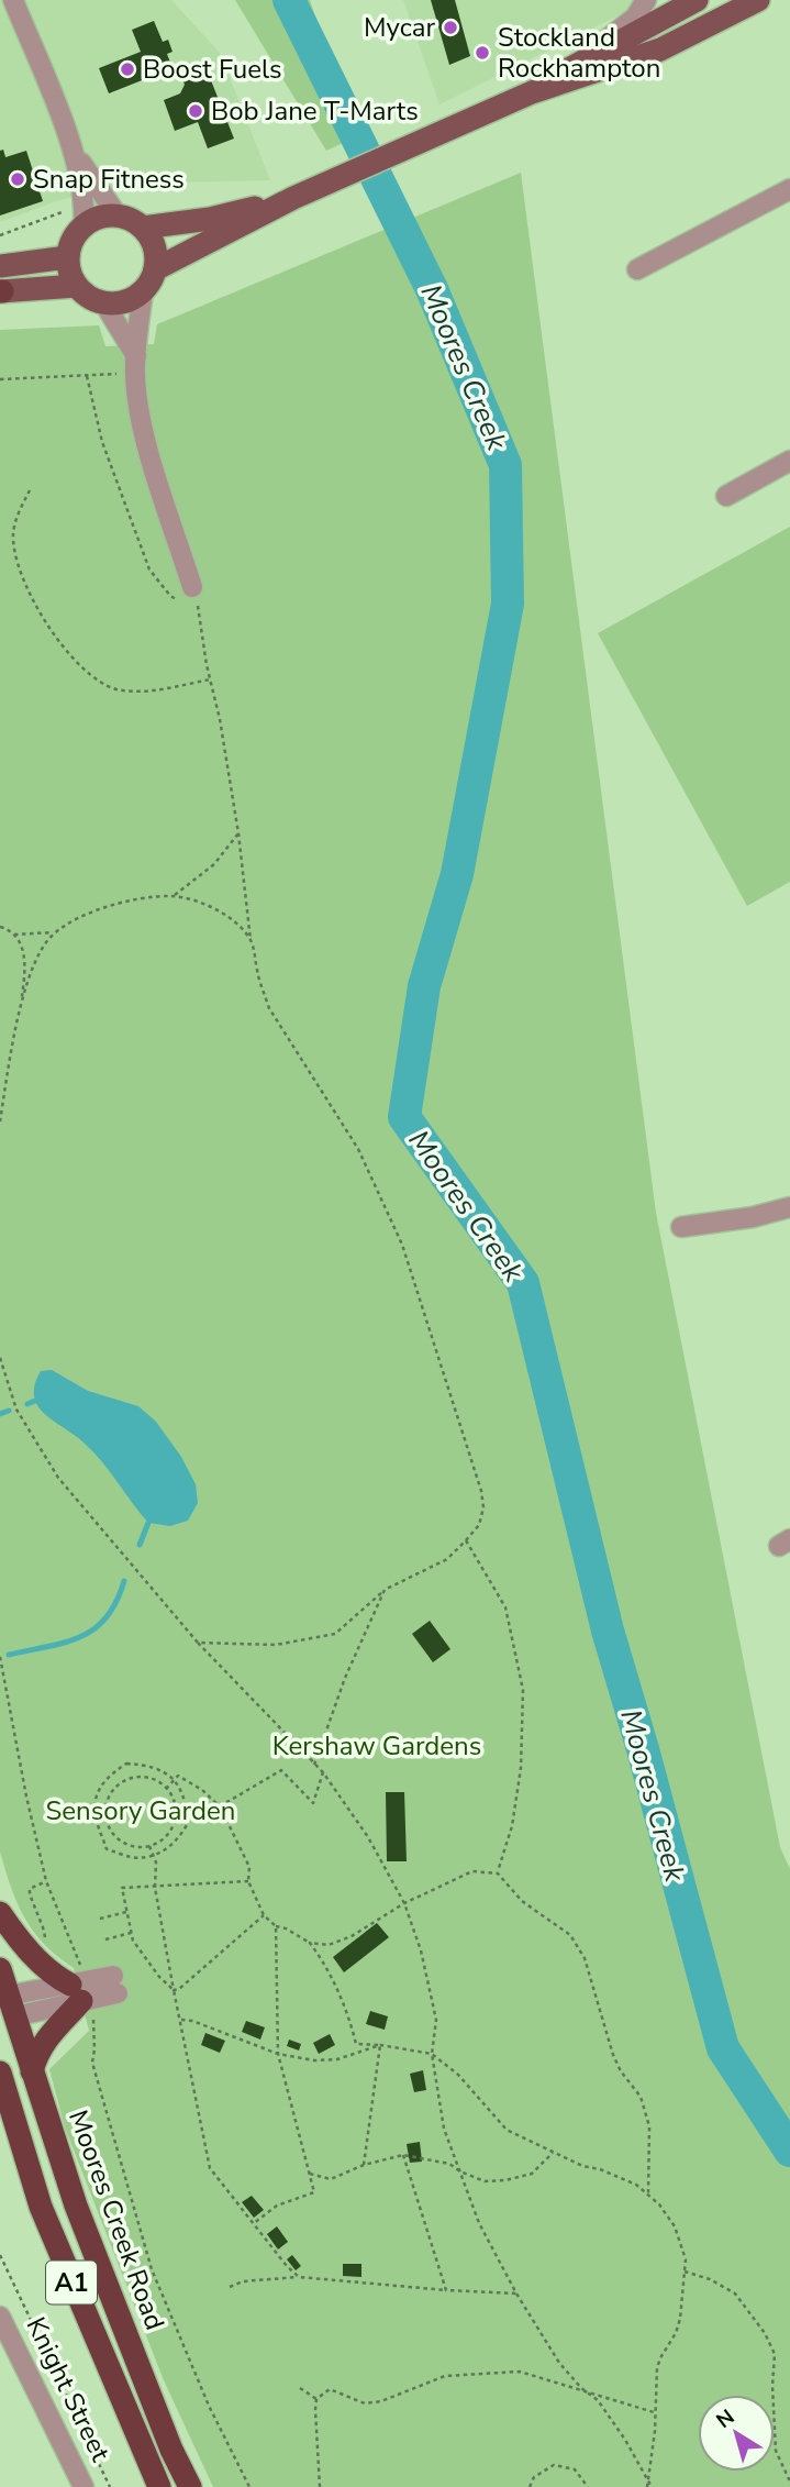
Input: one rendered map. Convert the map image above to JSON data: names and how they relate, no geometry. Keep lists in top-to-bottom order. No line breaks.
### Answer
{"streets":{"highway":["Moores Creek Road","A1"],"street":["Knight Street"]},"water":["Moores Creek"],"parks":["Kershaw Gardens","Sensory Garden"],"places":["Mycar","Stockland Rockhampton","Boost Fuels","Bob Jane T-Marts","Snap Fitness"],"north":"top left"}
